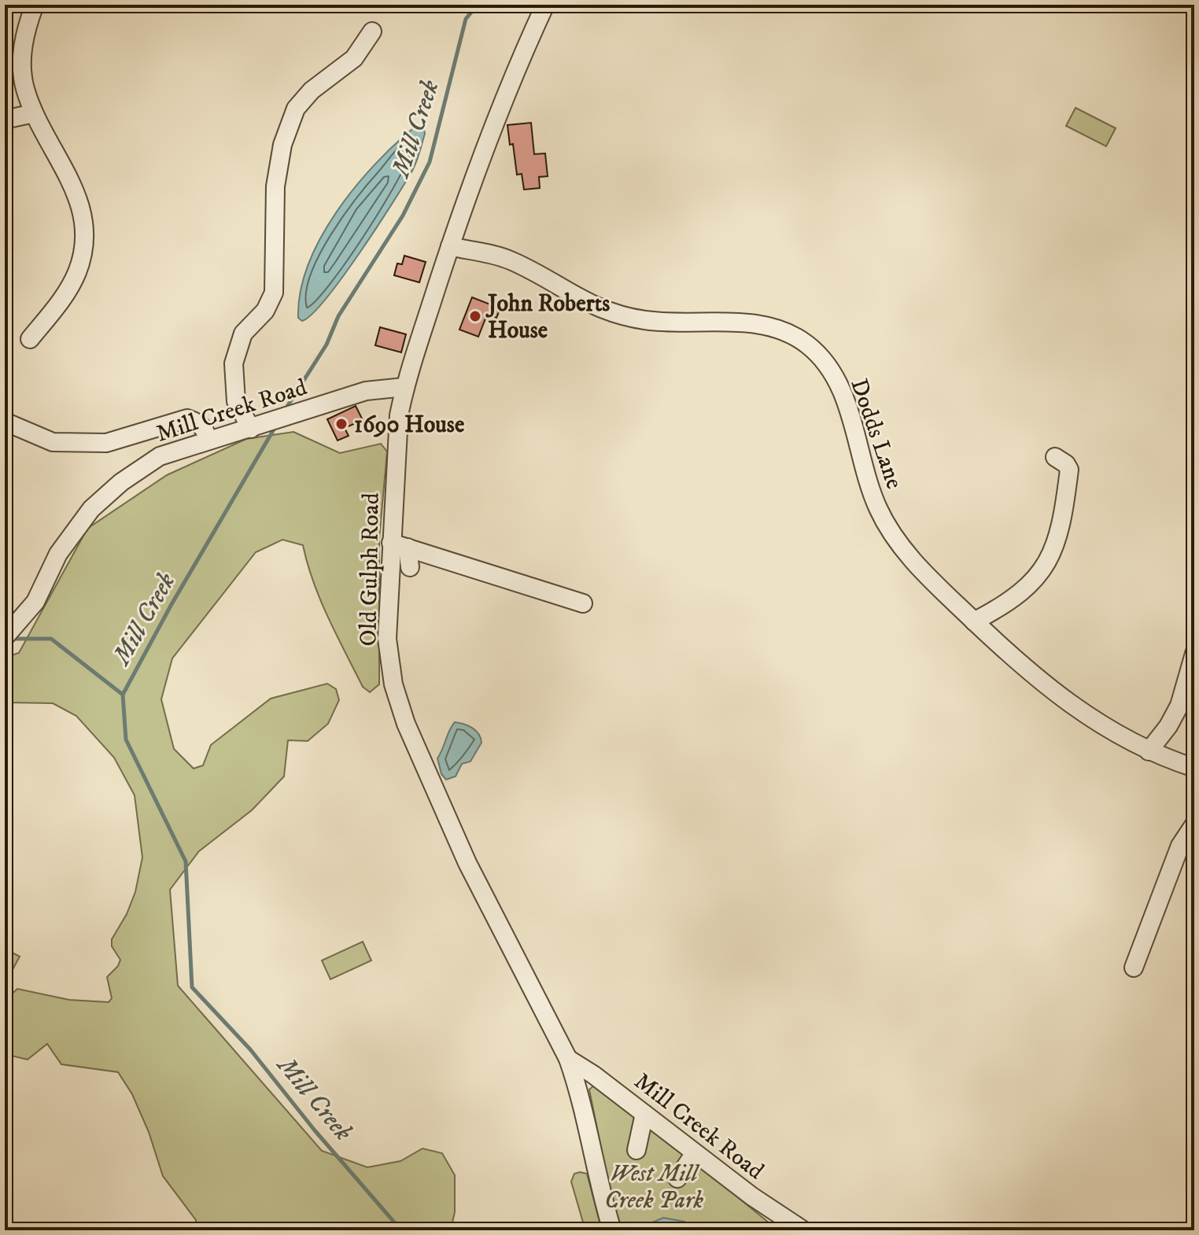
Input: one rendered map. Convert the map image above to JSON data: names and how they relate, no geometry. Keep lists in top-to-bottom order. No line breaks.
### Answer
{"streets":{"street":["Mill Creek Road","Dodds Lane","Old Gulph Road"]},"crossings":[["Mill Creek Road","Old Gulph Road"],["Dodds Lane","Old Gulph Road"]],"water":["Mill Creek"],"parks":["West Mill Creek Park"],"places":["John Roberts House","1690 House"]}
